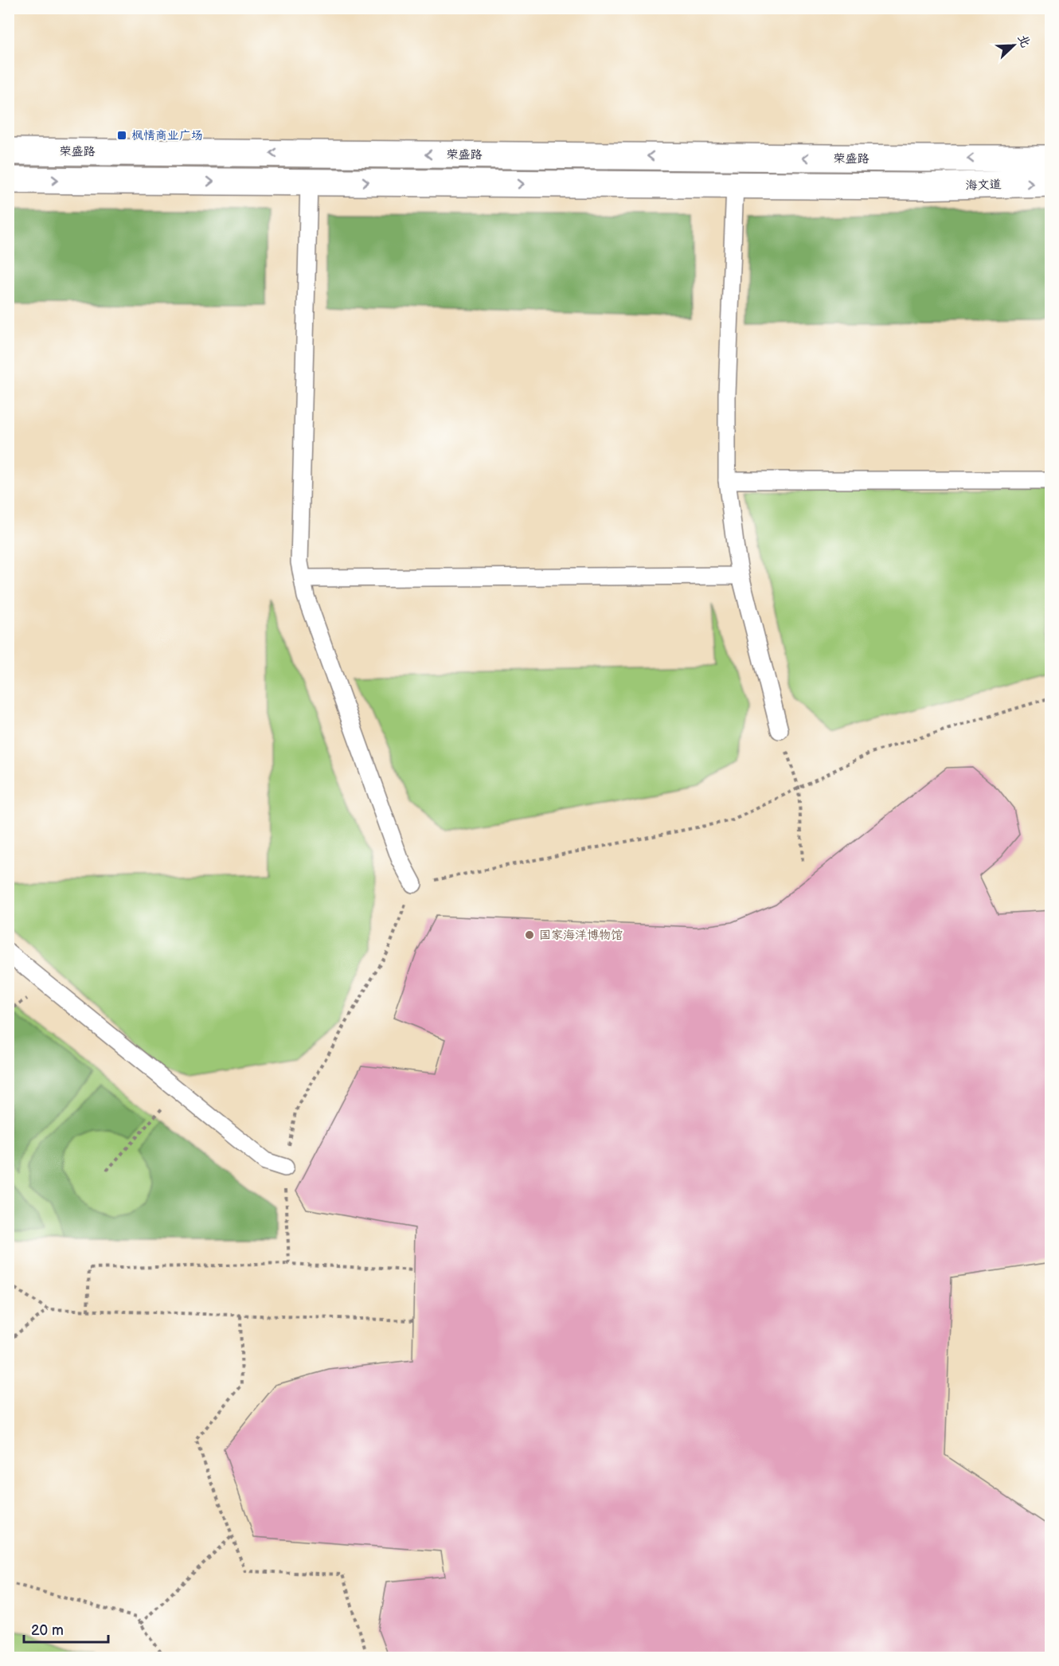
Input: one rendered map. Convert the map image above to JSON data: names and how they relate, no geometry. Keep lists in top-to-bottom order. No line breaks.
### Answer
{"streets":{"street":["荣盛路","海文道"]},"one_way":["海文道"],"places":{"transit":["枫情商业广场"],"other":["国家海洋博物馆"]},"scale_bar":"20 m","north":"top right"}
